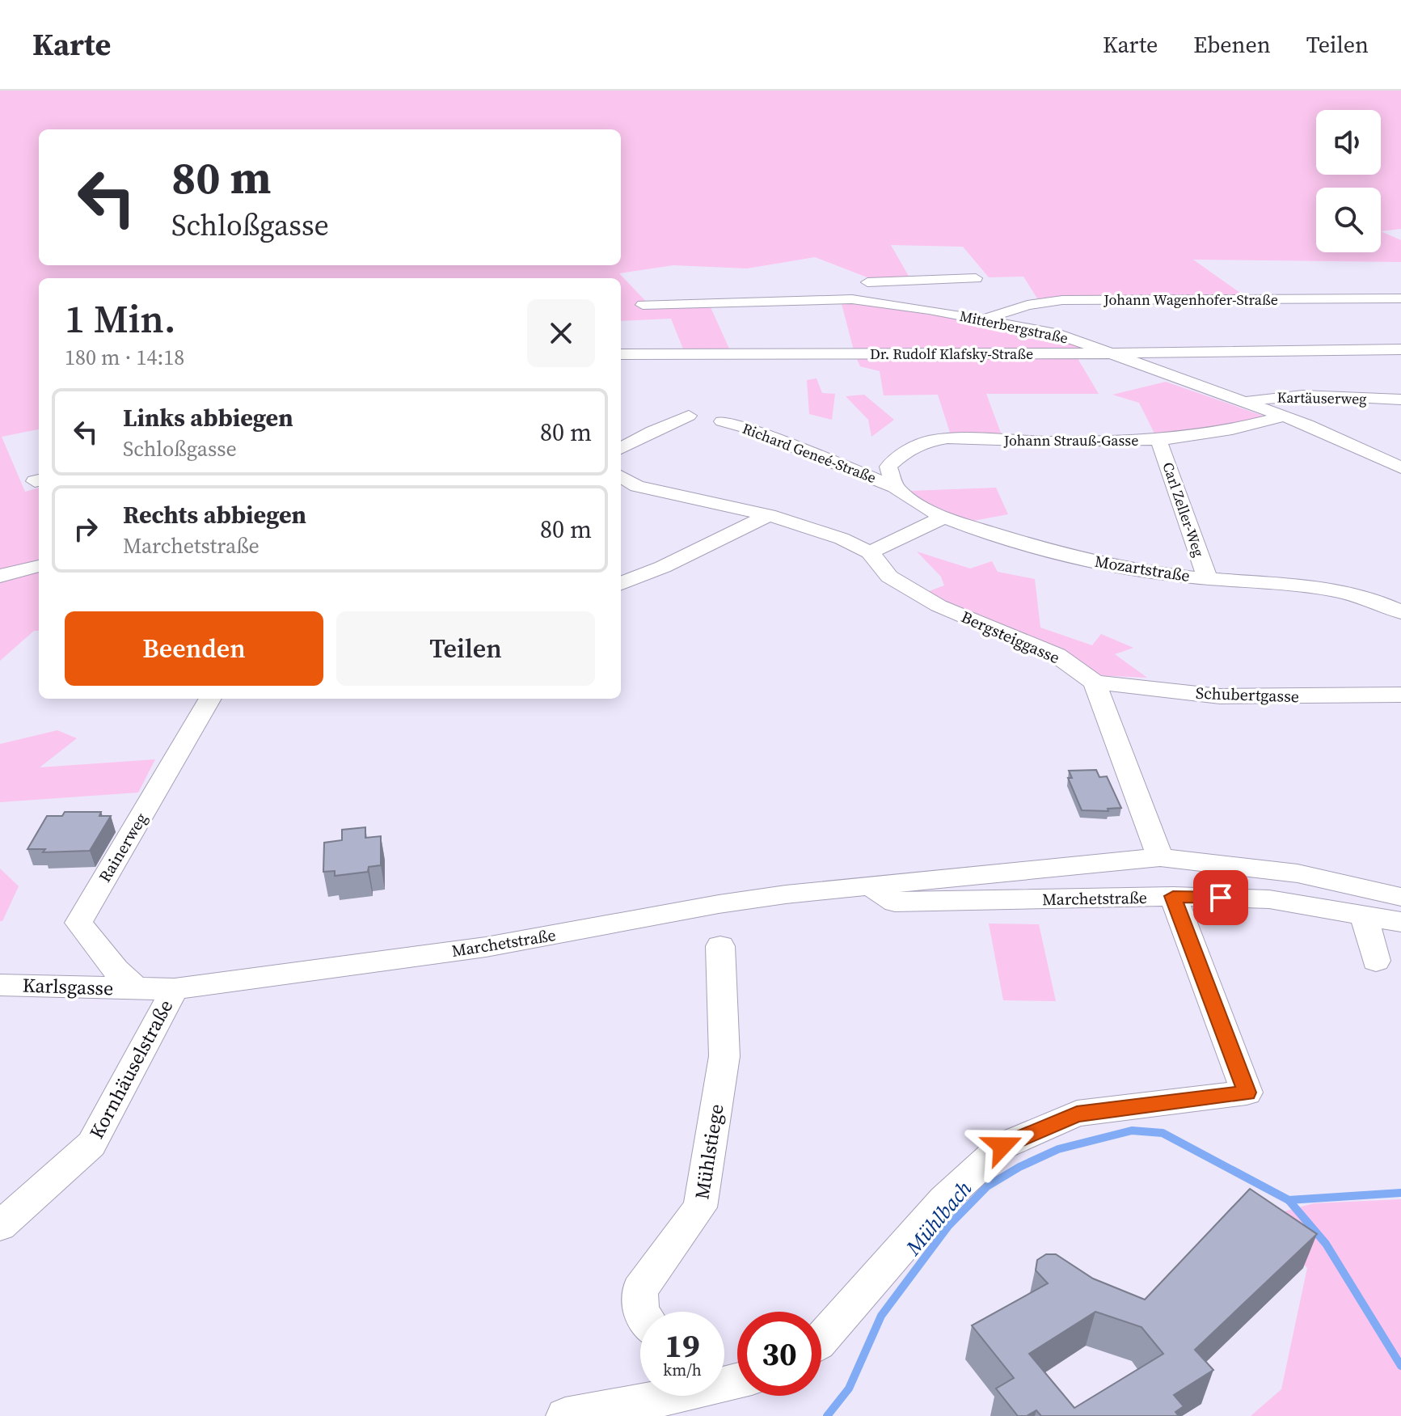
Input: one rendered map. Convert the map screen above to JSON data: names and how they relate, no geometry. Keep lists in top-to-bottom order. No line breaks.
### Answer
{"streets":{"street":["Johann Wagenhofer-Straße","Mitterbergstraße","Dr. Rudolf Klafsky-Straße","Kartäuserweg","Johann Strauß-Gasse","Richard Geneé-Straße","Carl Zeller-Weg","Mozartstraße","Bergsteiggasse","Schubertgasse","Rainerweg","Marchetstraße","Karlsgasse","Kornhäuselstraße","Mühlstiege"]},"crossings":[["Johann Wagenhofer-Straße","Mitterbergstraße"],["Mitterbergstraße","Dr. Rudolf Klafsky-Straße"],["Mitterbergstraße","Kartäuserweg"],["Mitterbergstraße","Johann Strauß-Gasse"],["Johann Strauß-Gasse","Richard Geneé-Straße"],["Johann Strauß-Gasse","Carl Zeller-Weg"],["Johann Strauß-Gasse","Mozartstraße"],["Richard Geneé-Straße","Mozartstraße"],["Carl Zeller-Weg","Mozartstraße"],["Bergsteiggasse","Schubertgasse"],["Rainerweg","Marchetstraße"],["Rainerweg","Karlsgasse"],["Marchetstraße","Karlsgasse"],["Marchetstraße","Kornhäuselstraße"]],"water":["Mühlbach"],"page":{"header":"Karte","nav":["Karte","Ebenen","Teilen"],"turn":["80 m","Schloßgasse"],"heading":["1 Min.","180 m · 14:18"],"list":[{"name":"Links abbiegen","note":"Schloßgasse","value":"80 m"},{"name":"Rechts abbiegen","note":"Marchetstraße","value":"80 m"}],"buttons":["Beenden","Teilen"],"speed":"19 km/h","limit":"30"}}
